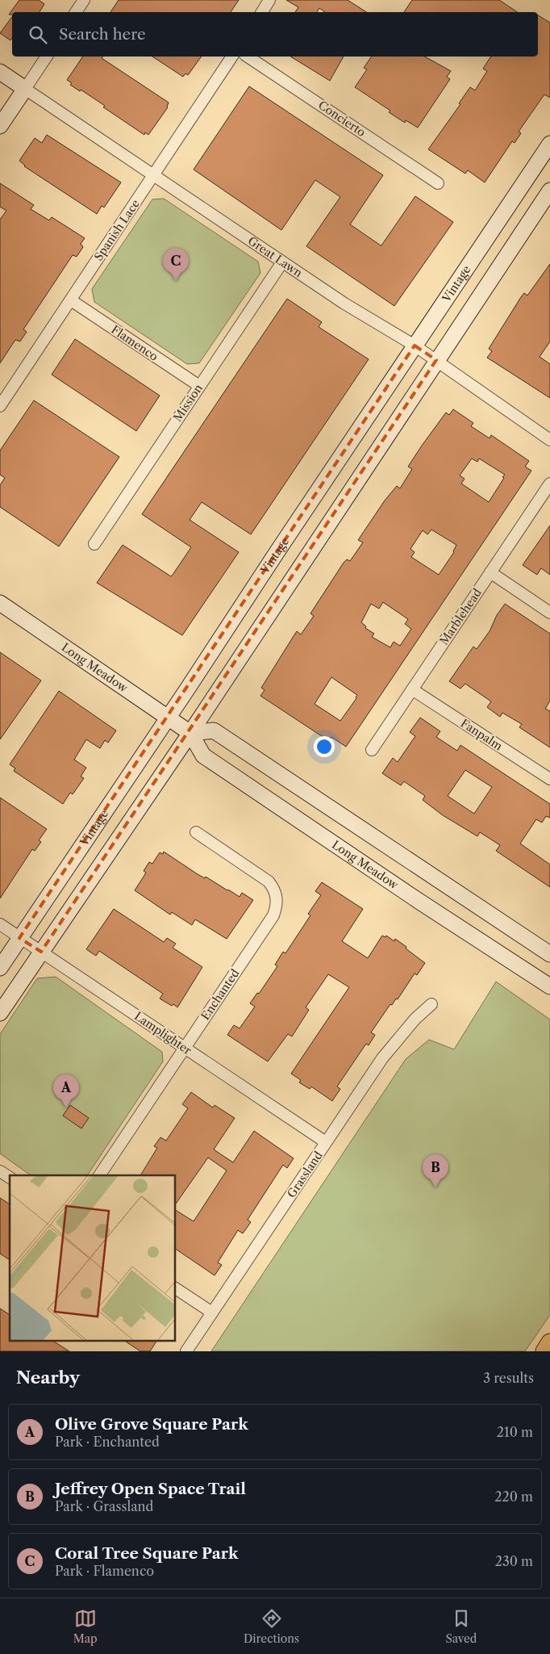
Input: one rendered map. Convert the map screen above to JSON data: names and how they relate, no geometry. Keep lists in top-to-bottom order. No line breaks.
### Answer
{"streets":{"street":["Concierto","Spanish Lace","Great Lawn","Vintage","Flamenco","Mission","Marblehead","Long Meadow","Fanpalm","Enchanted","Lamplighter","Grassland"]},"crossings":[["Spanish Lace","Great Lawn"],["Spanish Lace","Flamenco"],["Great Lawn","Vintage"],["Great Lawn","Mission"],["Vintage","Long Meadow"],["Vintage","Lamplighter"],["Flamenco","Mission"],["Marblehead","Fanpalm"],["Enchanted","Lamplighter"],["Lamplighter","Grassland"]],"page":{"search":"Search here","pins":["C","A","B"],"heading":["Nearby","3 results"],"list":[{"mark":"A","name":"Olive Grove Square Park","note":"Park · Enchanted","value":"210 m"},{"mark":"B","name":"Jeffrey Open Space Trail","note":"Park · Grassland","value":"220 m"},{"mark":"C","name":"Coral Tree Square Park","note":"Park · Flamenco","value":"230 m"}],"nav":["Map","Directions","Saved"]}}
